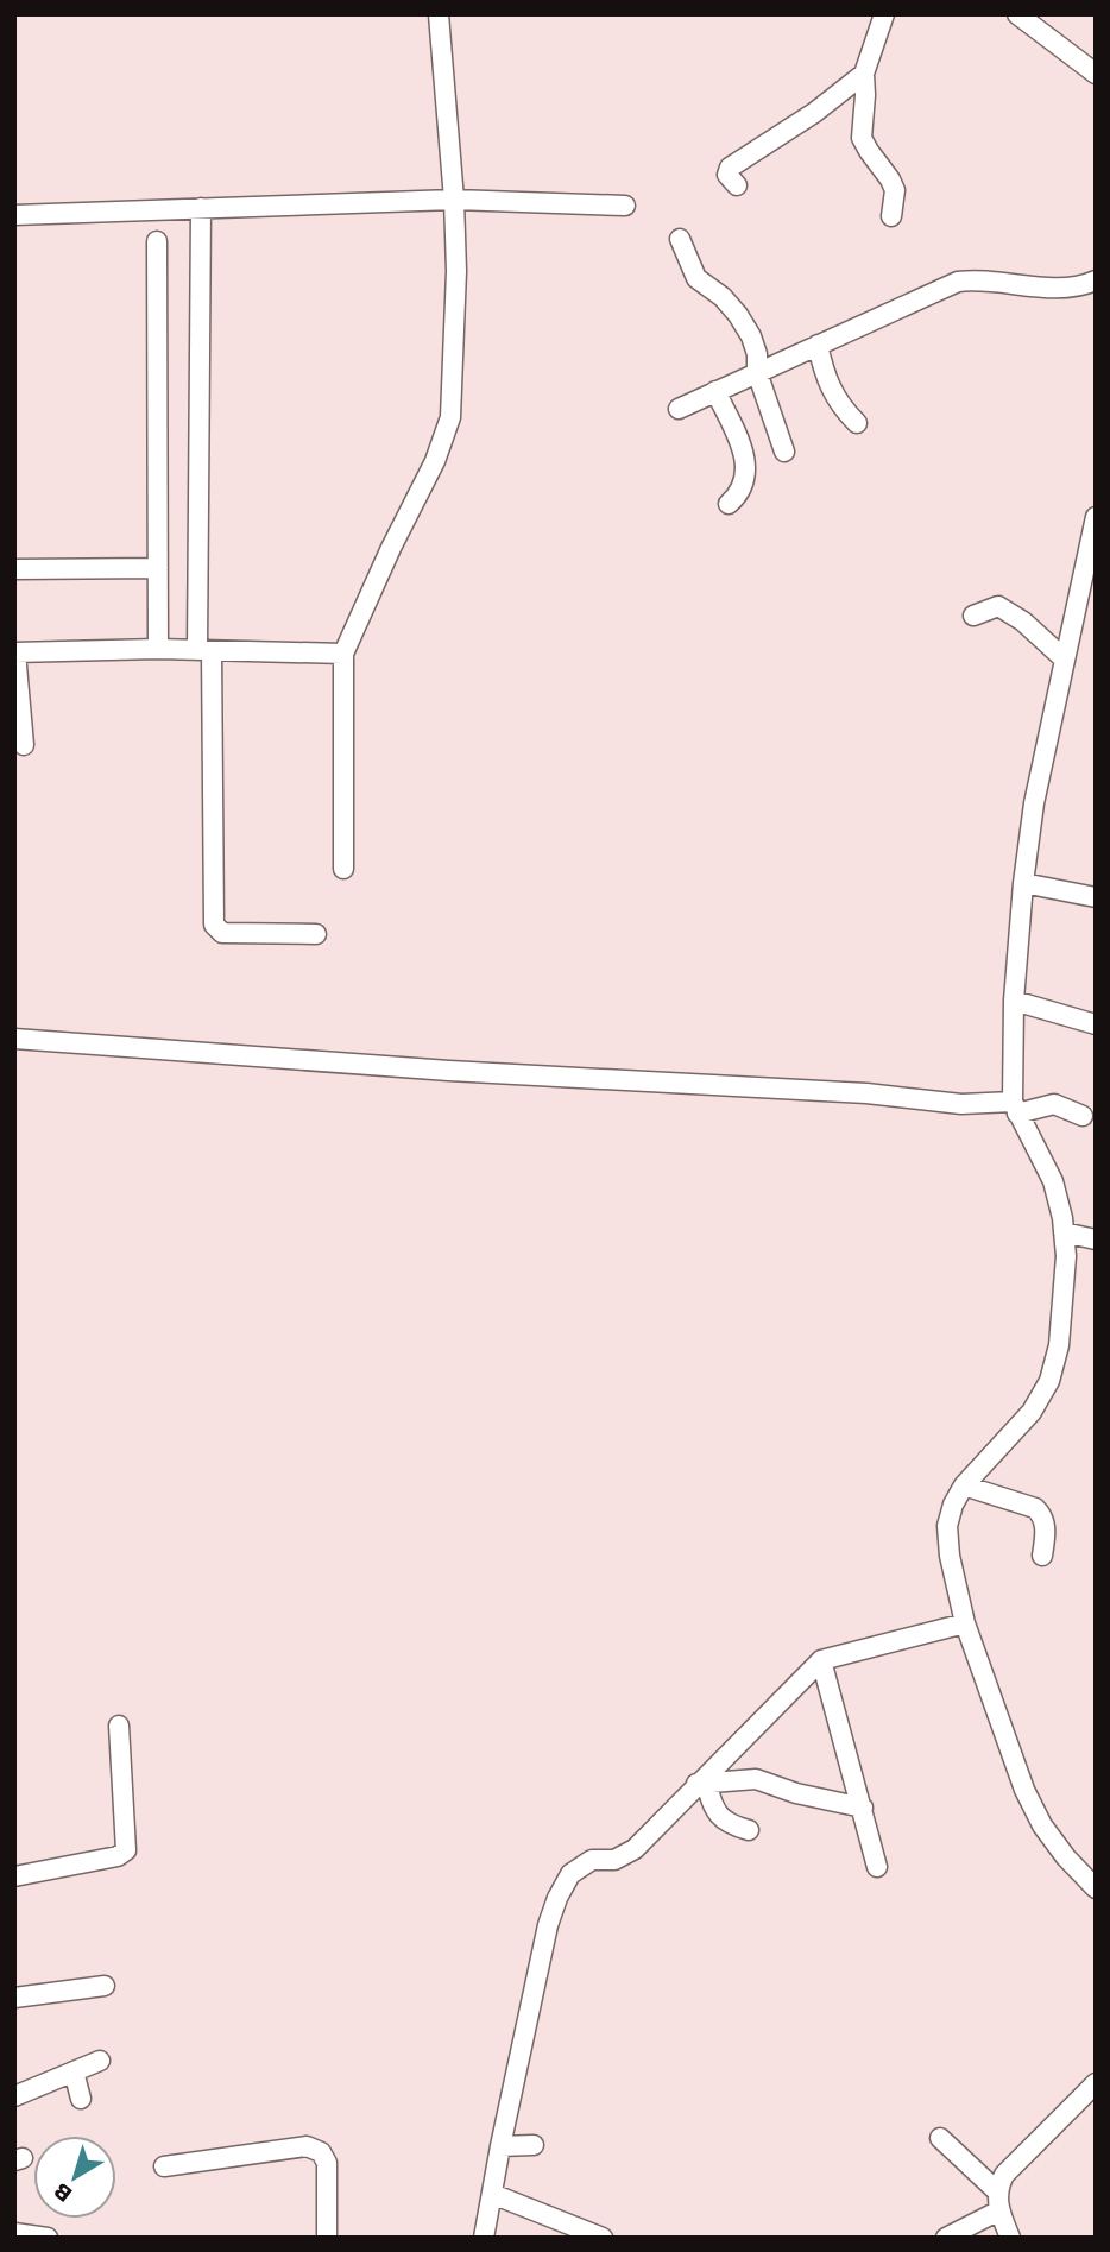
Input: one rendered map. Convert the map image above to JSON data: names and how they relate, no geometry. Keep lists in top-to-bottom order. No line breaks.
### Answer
{"north":"bottom left"}
